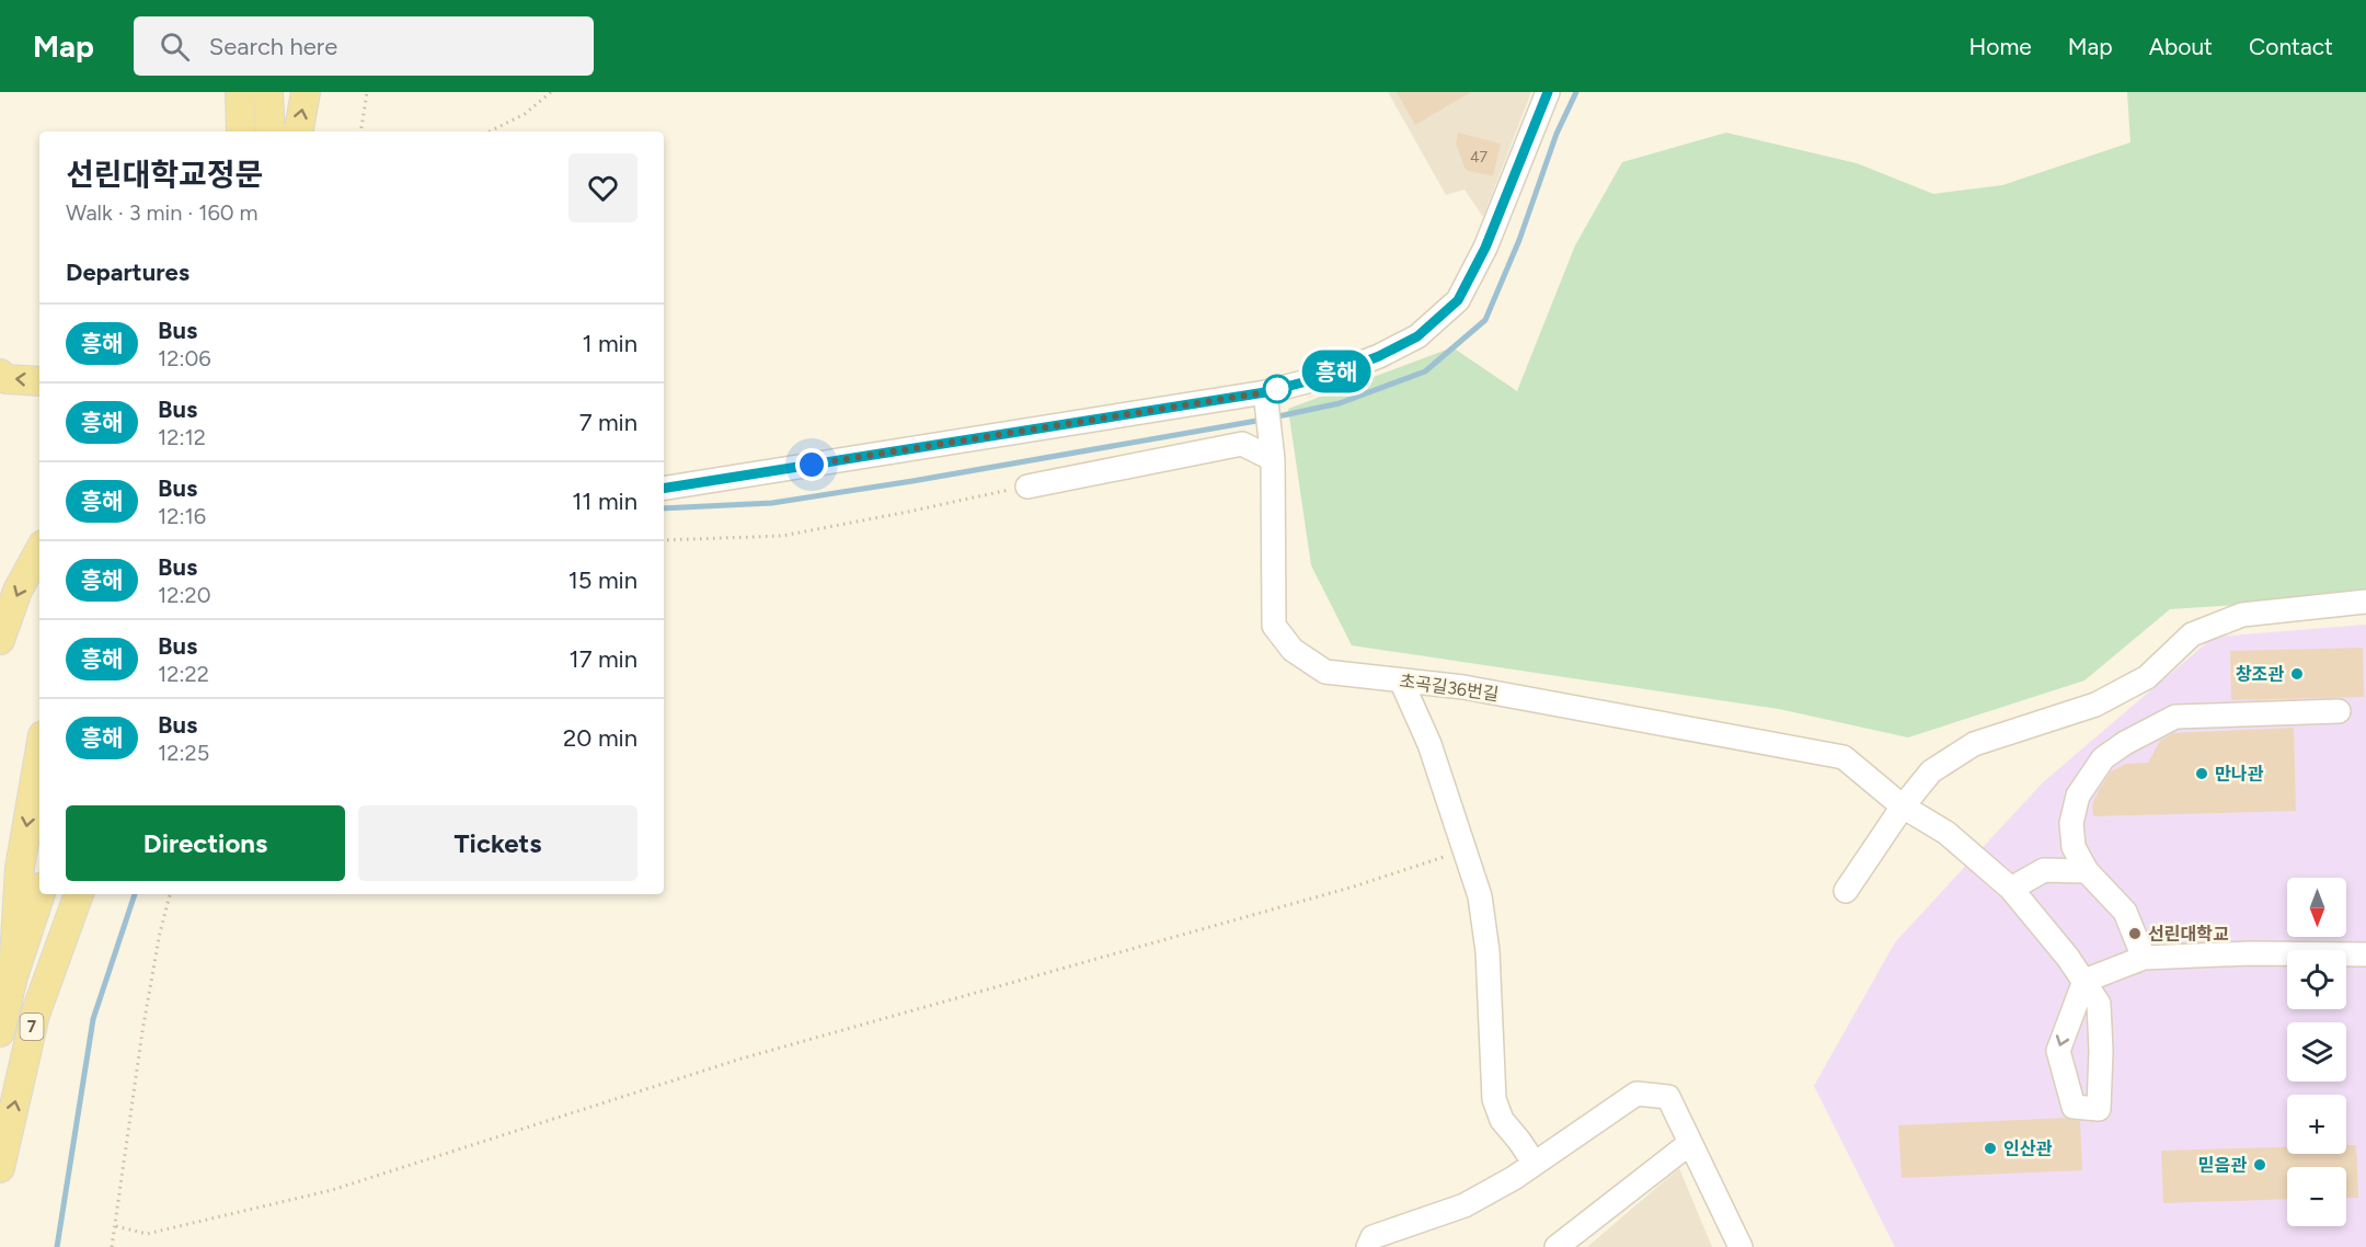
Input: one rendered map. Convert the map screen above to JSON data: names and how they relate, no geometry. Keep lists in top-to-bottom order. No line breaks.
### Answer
{"streets":{"main road":["7"],"street":["초곡길36번길"]},"places":["창조관","만나관","선린대학교","인산관","믿음관"],"lines":["bus line 흥해"],"house_numbers":["47"],"north":"bottom","page":{"header":"Map","search":"Search here","nav":["Home","Map","About","Contact"],"on_map":"흥해","heading":[["선린대학교정문","Walk · 3 min · 160 m"],"Departures"],"list":[{"mark":"흥해","name":"Bus","note":"12:06","value":"1 min"},{"mark":"흥해","name":"Bus","note":"12:12","value":"7 min"},{"mark":"흥해","name":"Bus","note":"12:16","value":"11 min"},{"mark":"흥해","name":"Bus","note":"12:20","value":"15 min"},{"mark":"흥해","name":"Bus","note":"12:22","value":"17 min"},{"mark":"흥해","name":"Bus","note":"12:25","value":"20 min"}],"buttons":["Directions","Tickets"],"map_buttons":["+","−"]}}
